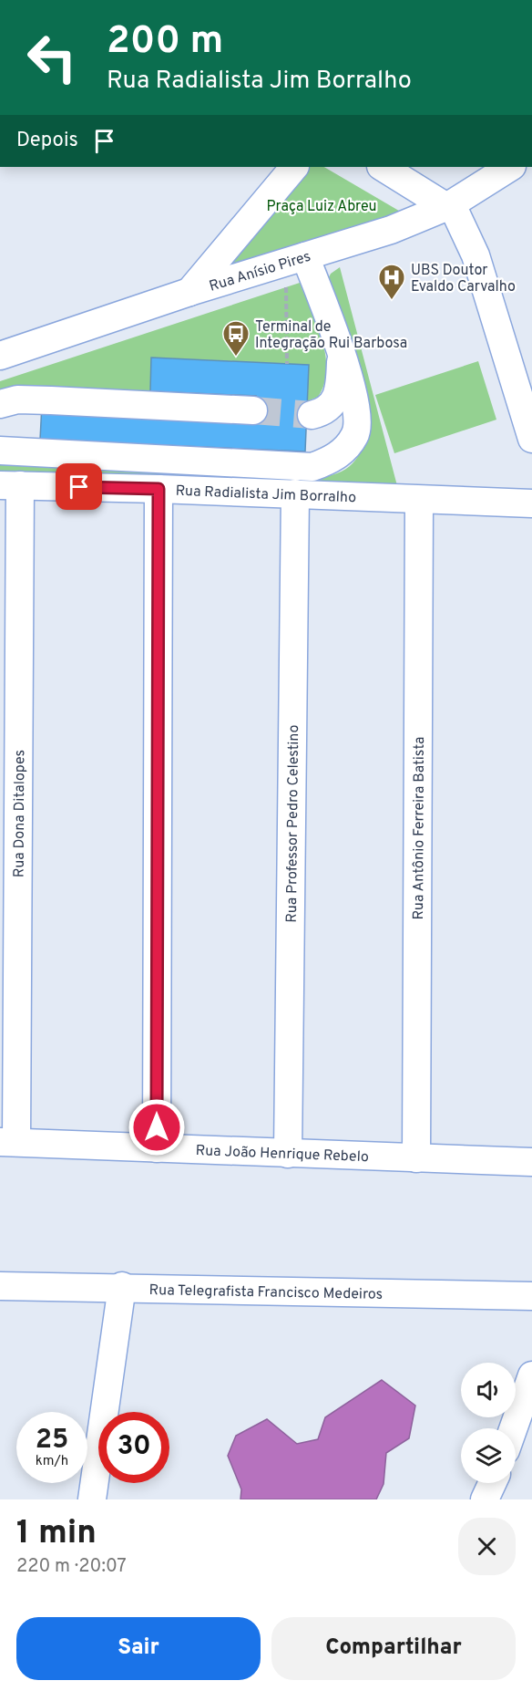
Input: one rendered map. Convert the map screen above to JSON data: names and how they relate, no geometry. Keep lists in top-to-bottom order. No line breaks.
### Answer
{"streets":{"street":["Rua Anísio Pires","Rua Radialista Jim Borralho","Rua Dona Ditalopes","Rua Professor Pedro Celestino","Rua Antônio Ferreira Batista","Rua João Henrique Rebelo","Rua Telegrafista Francisco Medeiros"]},"crossings":[["Rua Radialista Jim Borralho","Rua Dona Ditalopes"],["Rua Radialista Jim Borralho","Rua Professor Pedro Celestino"],["Rua Radialista Jim Borralho","Rua Antônio Ferreira Batista"],["Rua Dona Ditalopes","Rua João Henrique Rebelo"],["Rua Professor Pedro Celestino","Rua João Henrique Rebelo"],["Rua Antônio Ferreira Batista","Rua João Henrique Rebelo"]],"parks":["Praça Luiz Abreu"],"places":{"hospital":["UBS Doutor Evaldo Carvalho"],"bus stop":["Terminal de Integração Rui Barbosa"]},"page":{"turn":["200 m","Rua Radialista Jim Borralho"],"then":"Depois","speed":"25 km/h","limit":"30","heading":["1 min","220 m · 20:07"],"buttons":["Sair","Compartilhar"]}}
